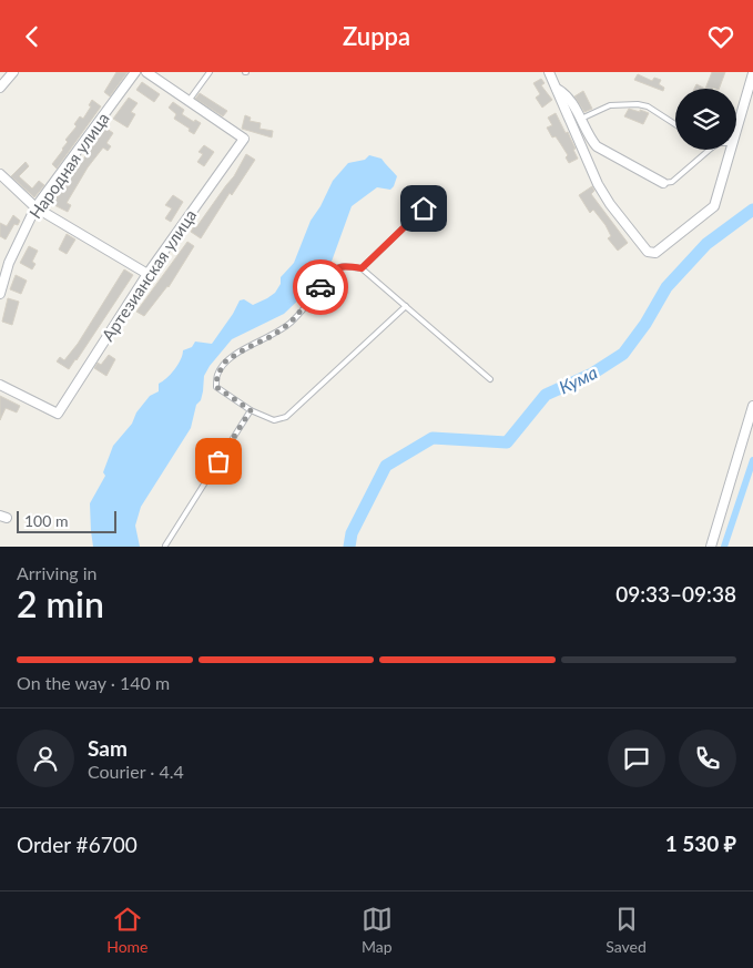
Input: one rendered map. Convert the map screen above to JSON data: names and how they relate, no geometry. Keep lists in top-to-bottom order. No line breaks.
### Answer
{"streets":{"street":["Народная улица","Артезианская улица"]},"water":["Кума"],"scale_bar":"100 m","page":{"header":"Zuppa","scale":"100 m","heading":["2 min","Arriving in","09:33–09:38"],"panel":["Sam","Courier · 4.4","Order #6700","1 530 ₽"],"bar":"On the way · 140 m","tabs":["Home","Map","Saved"]}}
